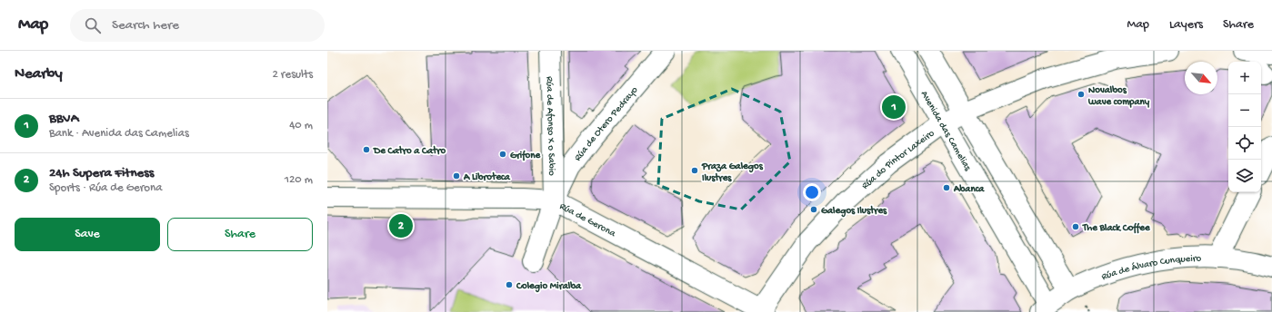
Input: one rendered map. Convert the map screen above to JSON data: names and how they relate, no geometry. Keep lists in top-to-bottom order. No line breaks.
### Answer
{"streets":{"street":["Rúa de Otero Pedrayo","Rúa de Afonso X o Sabio","Avenida das Camelias","Rúa do Pintor Laxeiro","Rúa de Gerona","Rúa de Álvaro Cunqueiro"]},"crossings":[["Rúa de Otero Pedrayo","Rúa de Afonso X o Sabio"],["Rúa de Otero Pedrayo","Rúa de Gerona"],["Rúa de Afonso X o Sabio","Rúa de Gerona"],["Avenida das Camelias","Rúa do Pintor Laxeiro"],["Avenida das Camelias","Rúa de Álvaro Cunqueiro"],["Rúa do Pintor Laxeiro","Rúa de Gerona"]],"places":["Novalbos wave company","De Catro a Catro","Grifone","Praza Galegos Ilustres","A Libroteca","Abanca","Galegos Ilustres","The Black Coffee","Colegio Miralba"],"north":"bottom right","page":{"header":"Map","search":"Search here","nav":["Map","Layers","Share"],"heading":["Nearby","2 results"],"map_buttons":["+","−"],"pins":["1","2"],"list":[{"mark":"1","name":"BBVA","note":"Bank · Avenida das Camelias","value":"40 m"},{"mark":"2","name":"24h Supera Fitness","note":"Sports · Rúa de Gerona","value":"120 m"}],"buttons":["Save","Share"]}}
